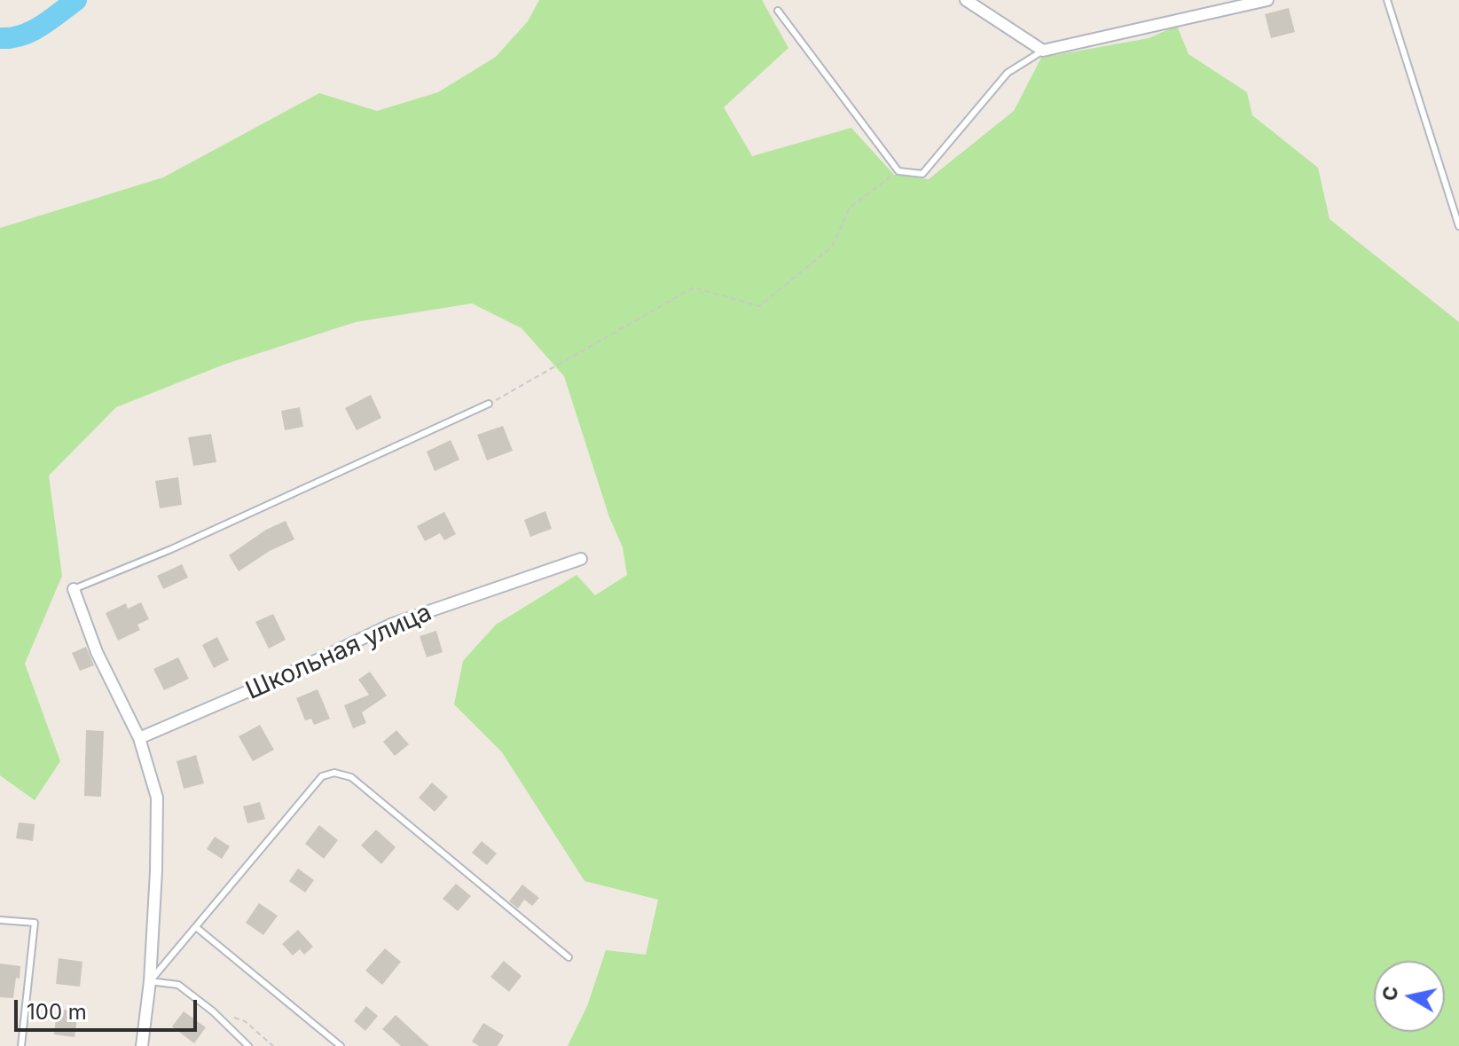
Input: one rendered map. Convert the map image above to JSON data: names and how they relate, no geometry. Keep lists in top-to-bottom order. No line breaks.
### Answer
{"streets":{"street":["Школьная улица"]},"scale_bar":"100 m","north":"left"}
